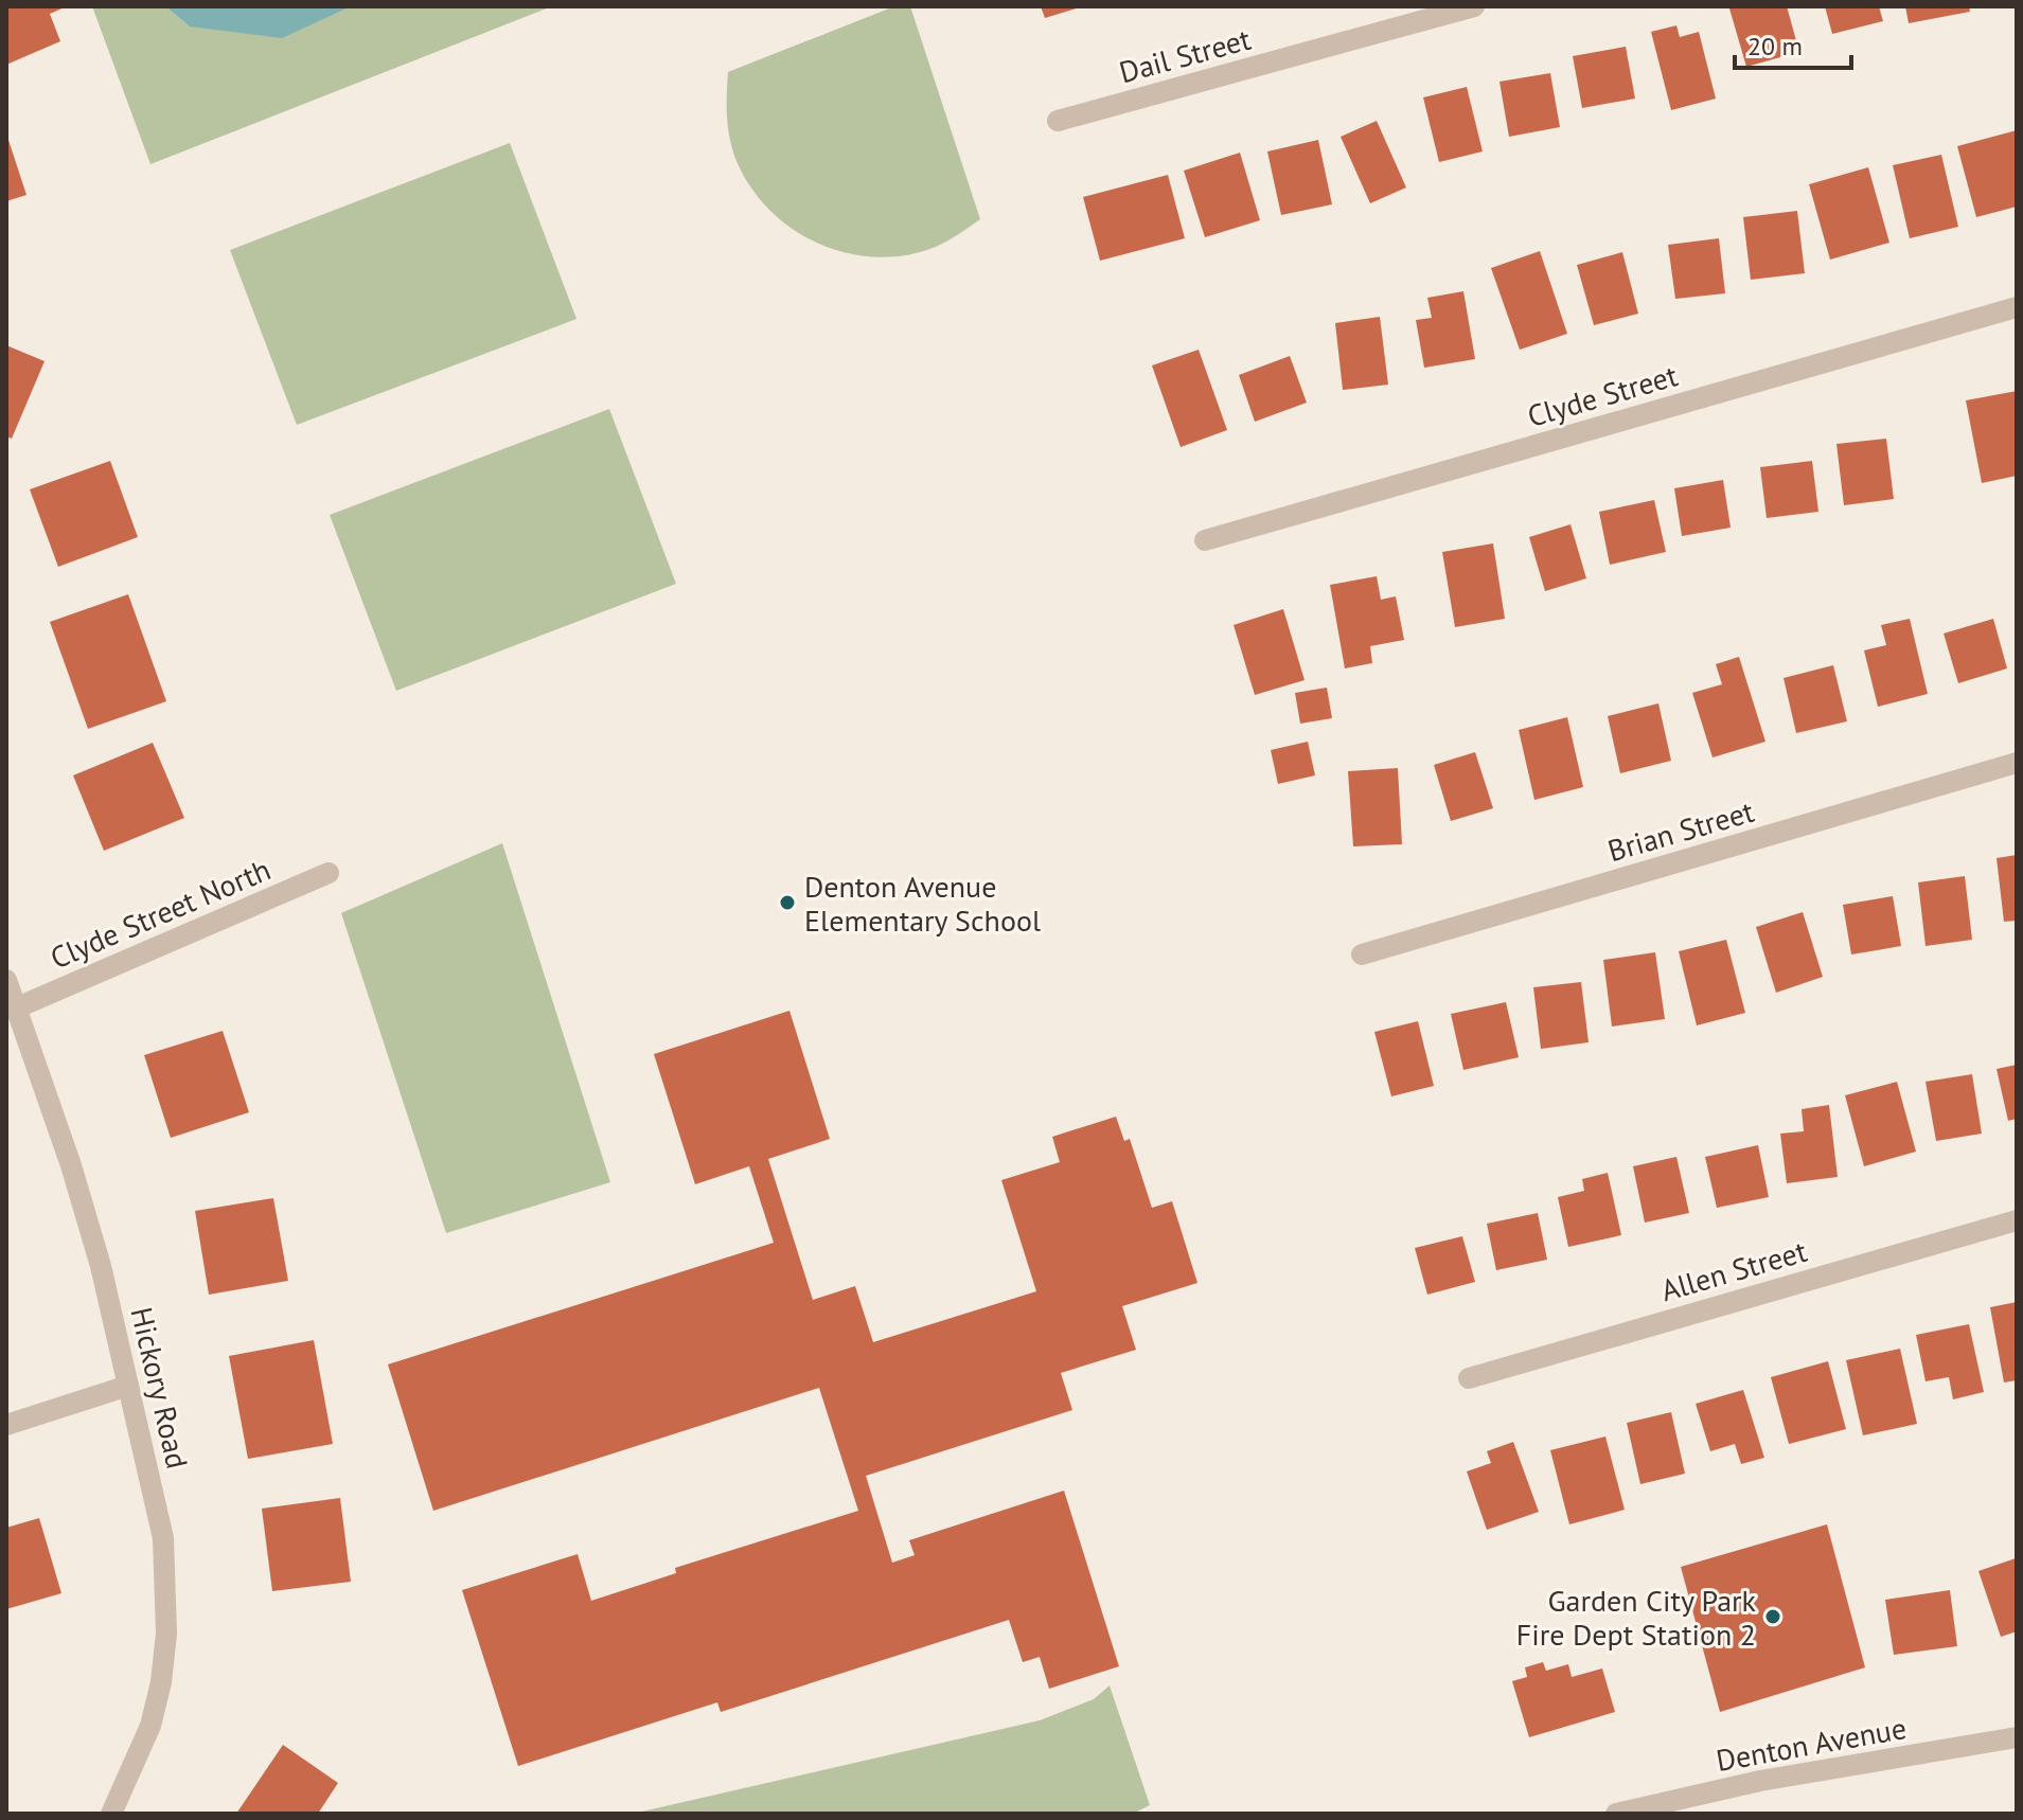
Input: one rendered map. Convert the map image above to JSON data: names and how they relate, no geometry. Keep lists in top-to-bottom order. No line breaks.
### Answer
{"streets":{"street":["Dail Street","Clyde Street","Brian Street","Clyde Street North","Allen Street","Hickory Road","Denton Avenue"]},"crossings":[["Clyde Street North","Hickory Road"]],"places":["Denton Avenue Elementary School","Garden City Park Fire Dept Station 2"],"scale_bar":"20 m"}
